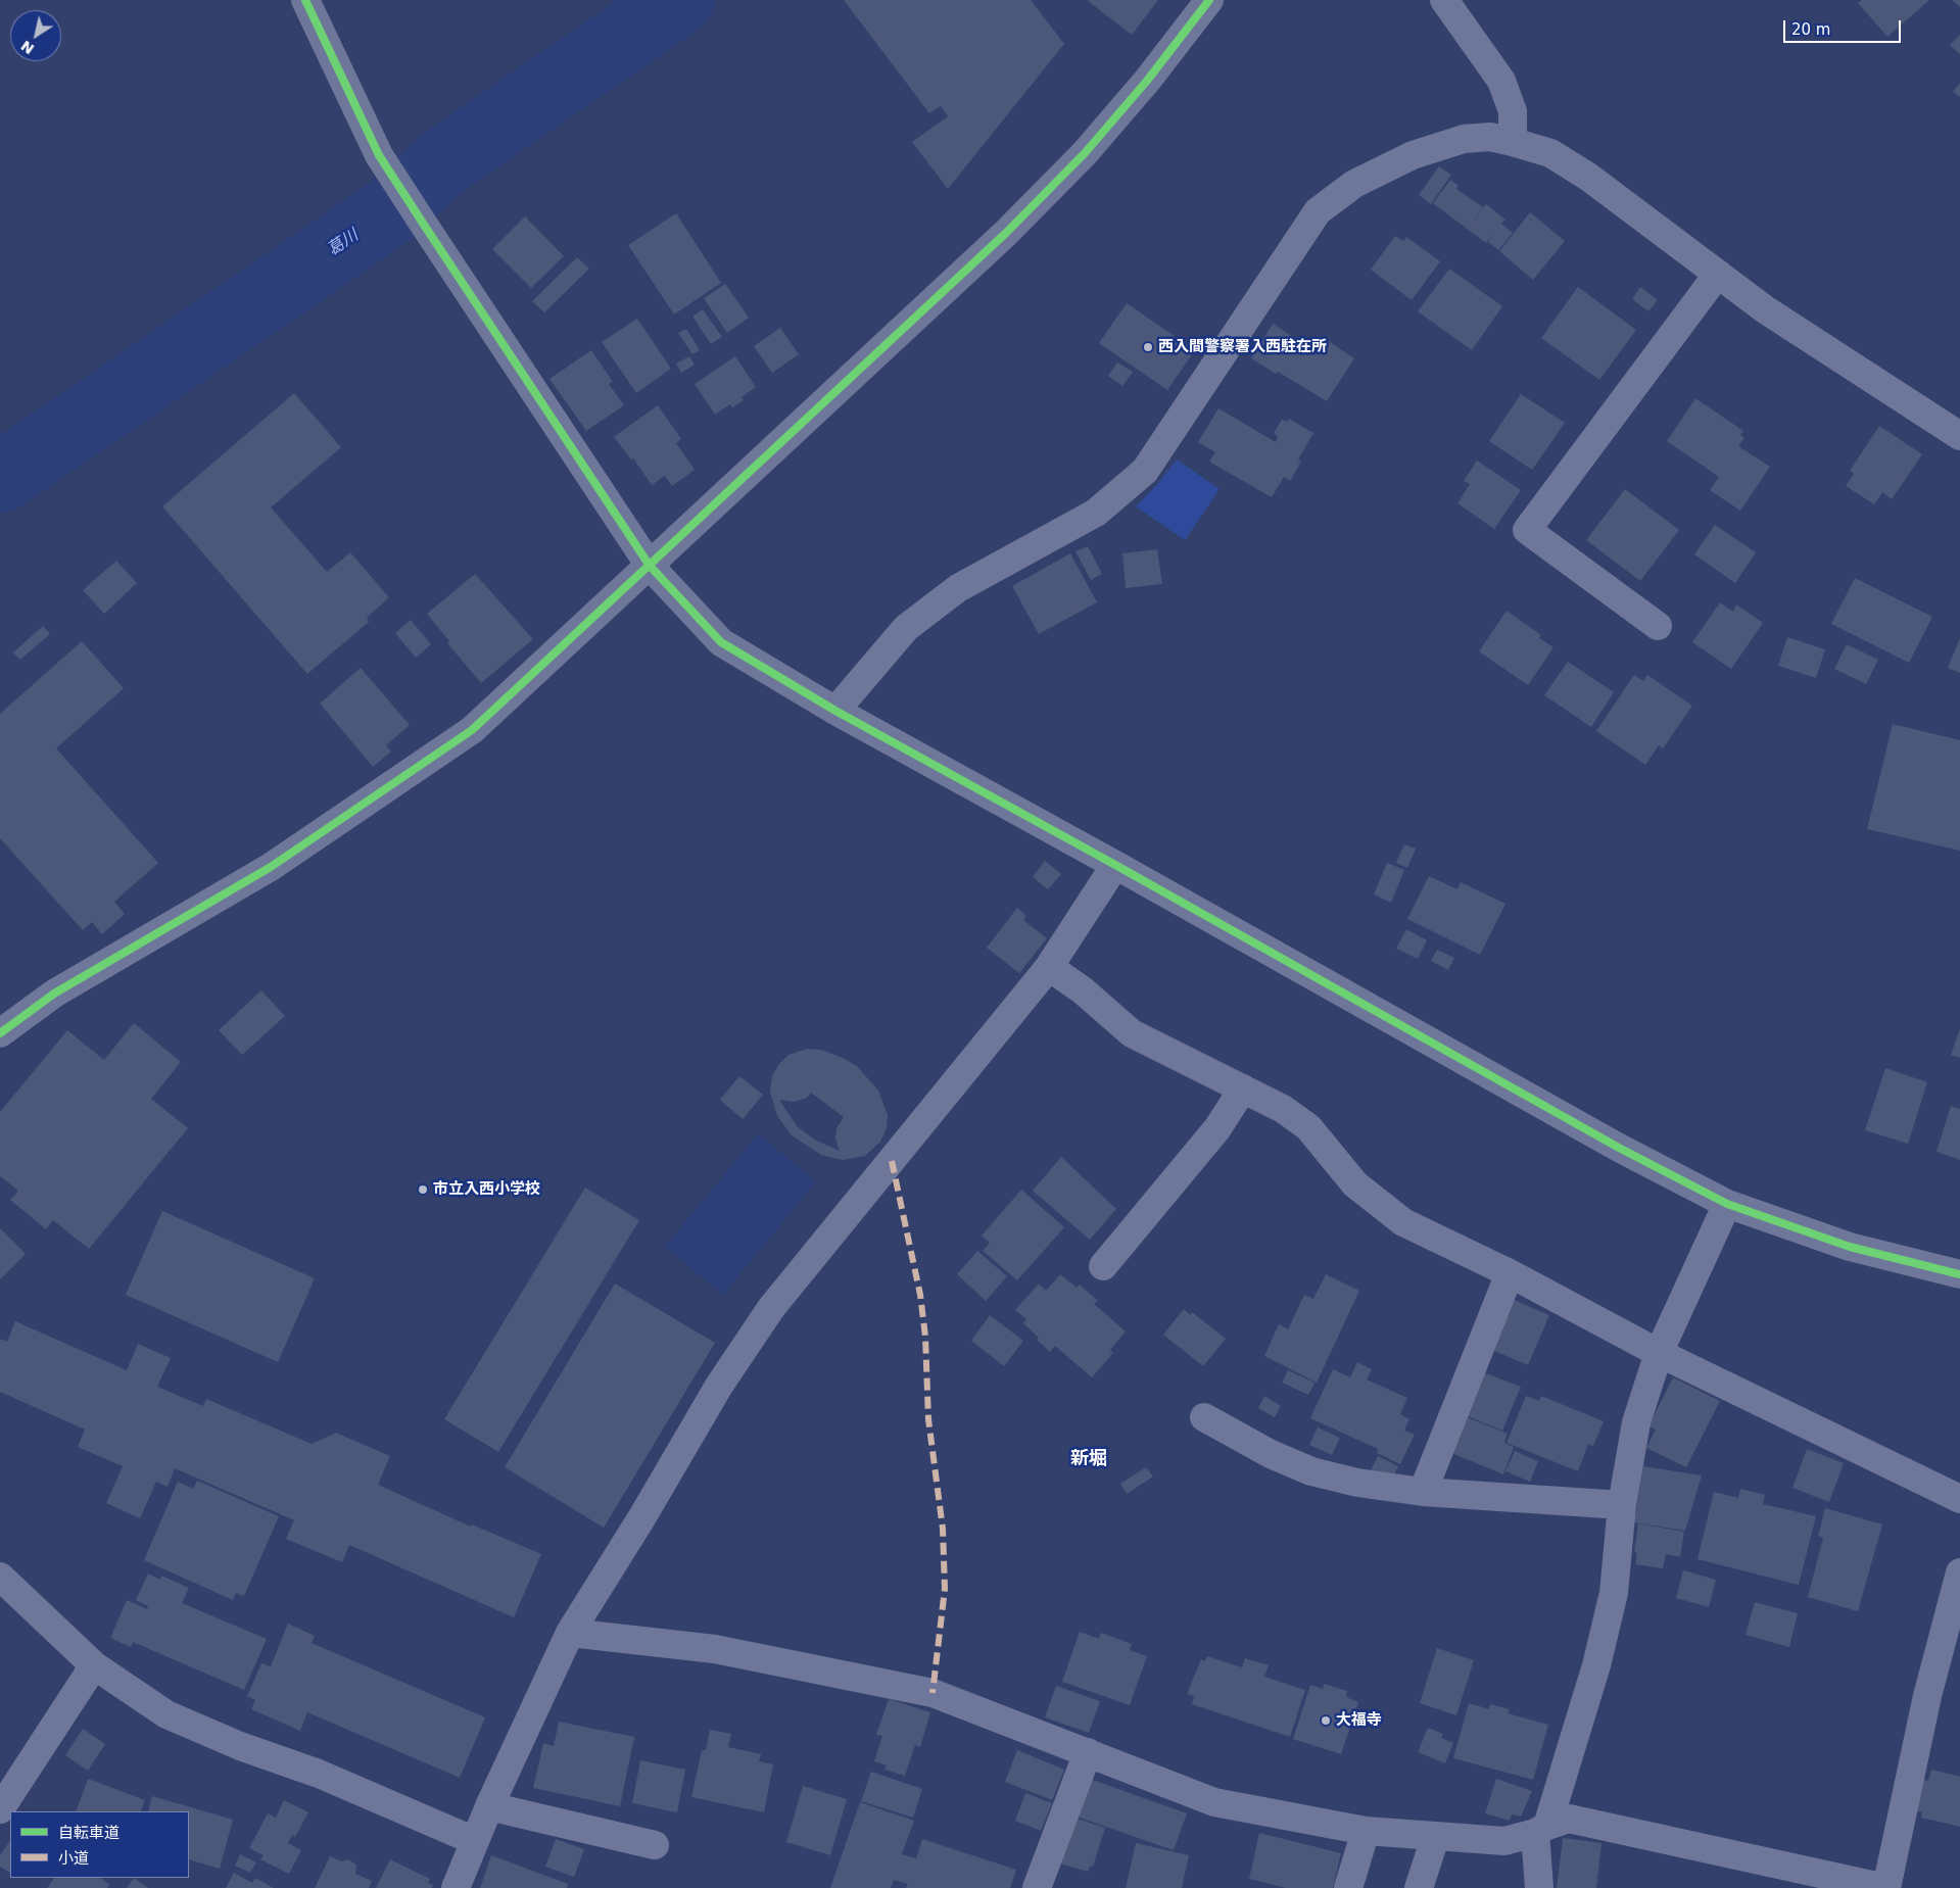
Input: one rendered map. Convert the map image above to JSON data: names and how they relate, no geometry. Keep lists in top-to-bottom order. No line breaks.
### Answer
{"districts":["新堀"],"water":["葛川"],"places":["西入間警察署入西駐在所","市立入西小学校","大福寺"],"legend":["自転車道","小道"],"scale_bar":"20 m","north":"bottom left"}
